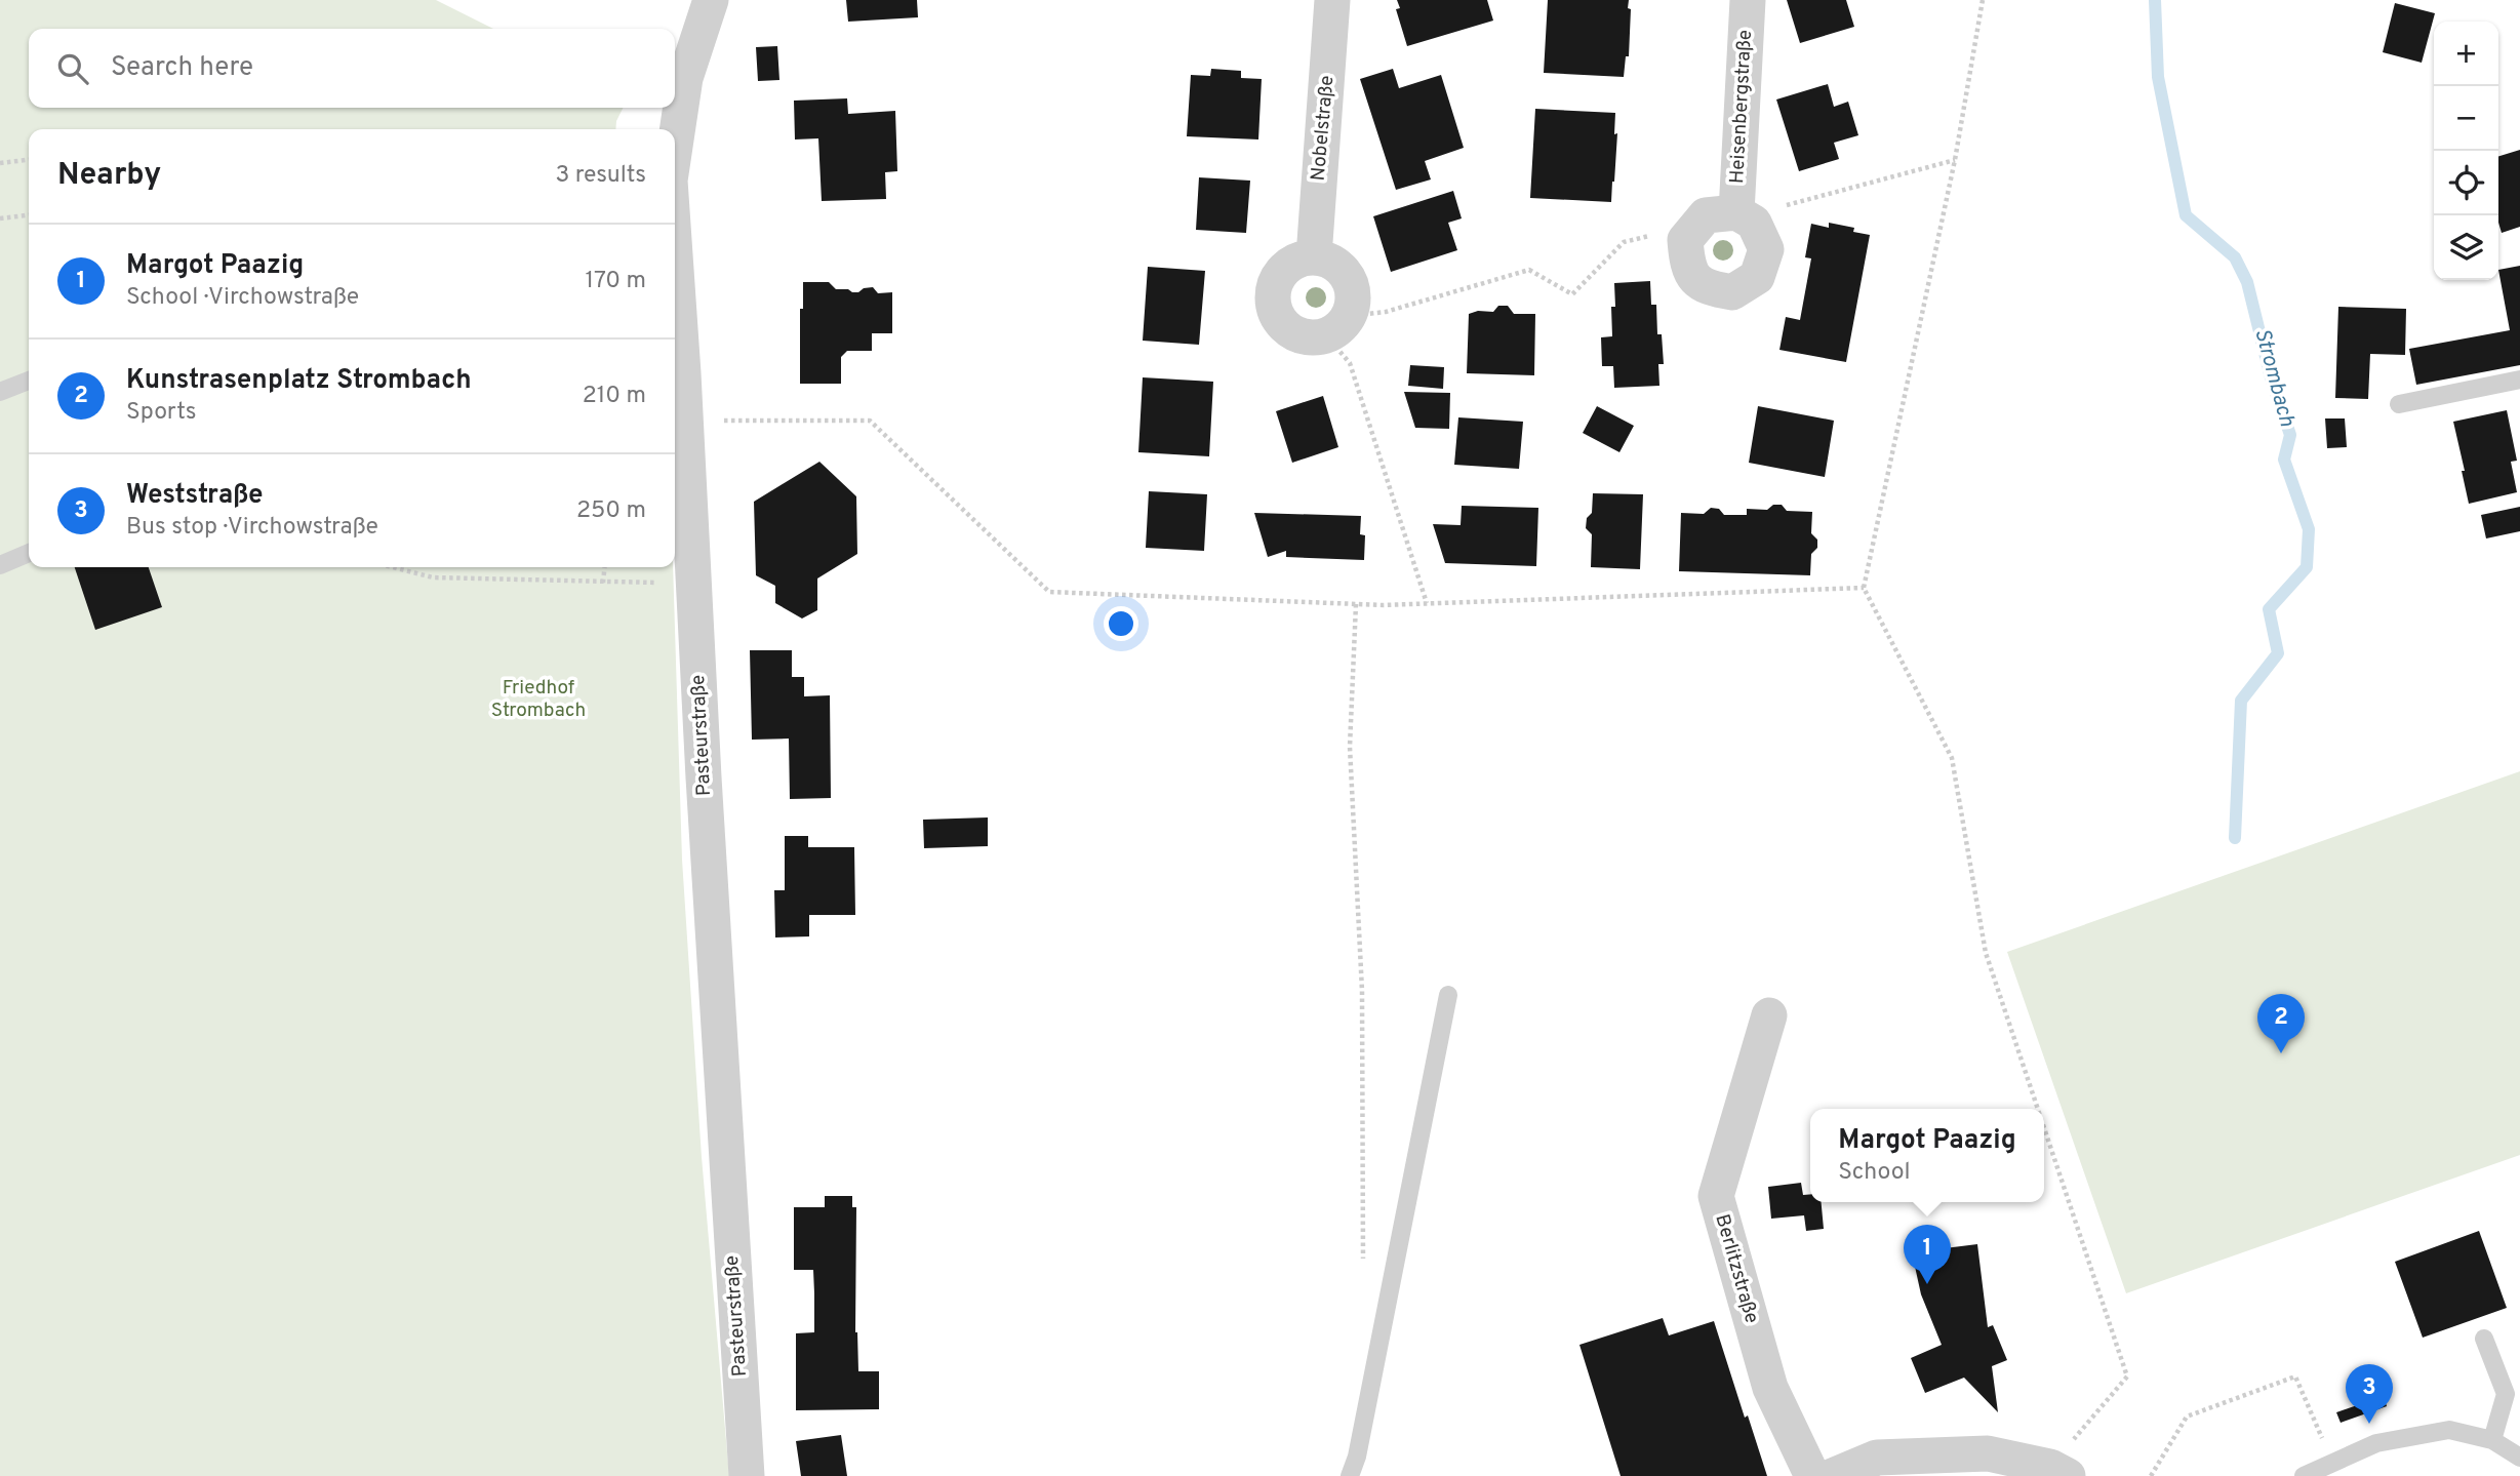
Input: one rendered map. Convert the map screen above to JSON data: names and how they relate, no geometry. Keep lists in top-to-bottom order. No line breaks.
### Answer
{"streets":{"street":["Heisenbergstraße","Nobelstraße","Pasteurstraße","Berlitzstraße"]},"water":["Strombach"],"parks":["Friedhof Strombach"],"page":{"map_buttons":["+","−"],"search":"Search here","heading":["Nearby","3 results"],"list":[{"mark":"1","name":"Margot Paazig","note":"School · Virchowstraße","value":"170 m"},{"mark":"2","name":"Kunstrasenplatz Strombach","note":"Sports","value":"210 m"},{"mark":"3","name":"Weststraße","note":"Bus stop · Virchowstraße","value":"250 m"}],"pins":["2","1","3"],"popup":["Margot Paazig","School"]}}
